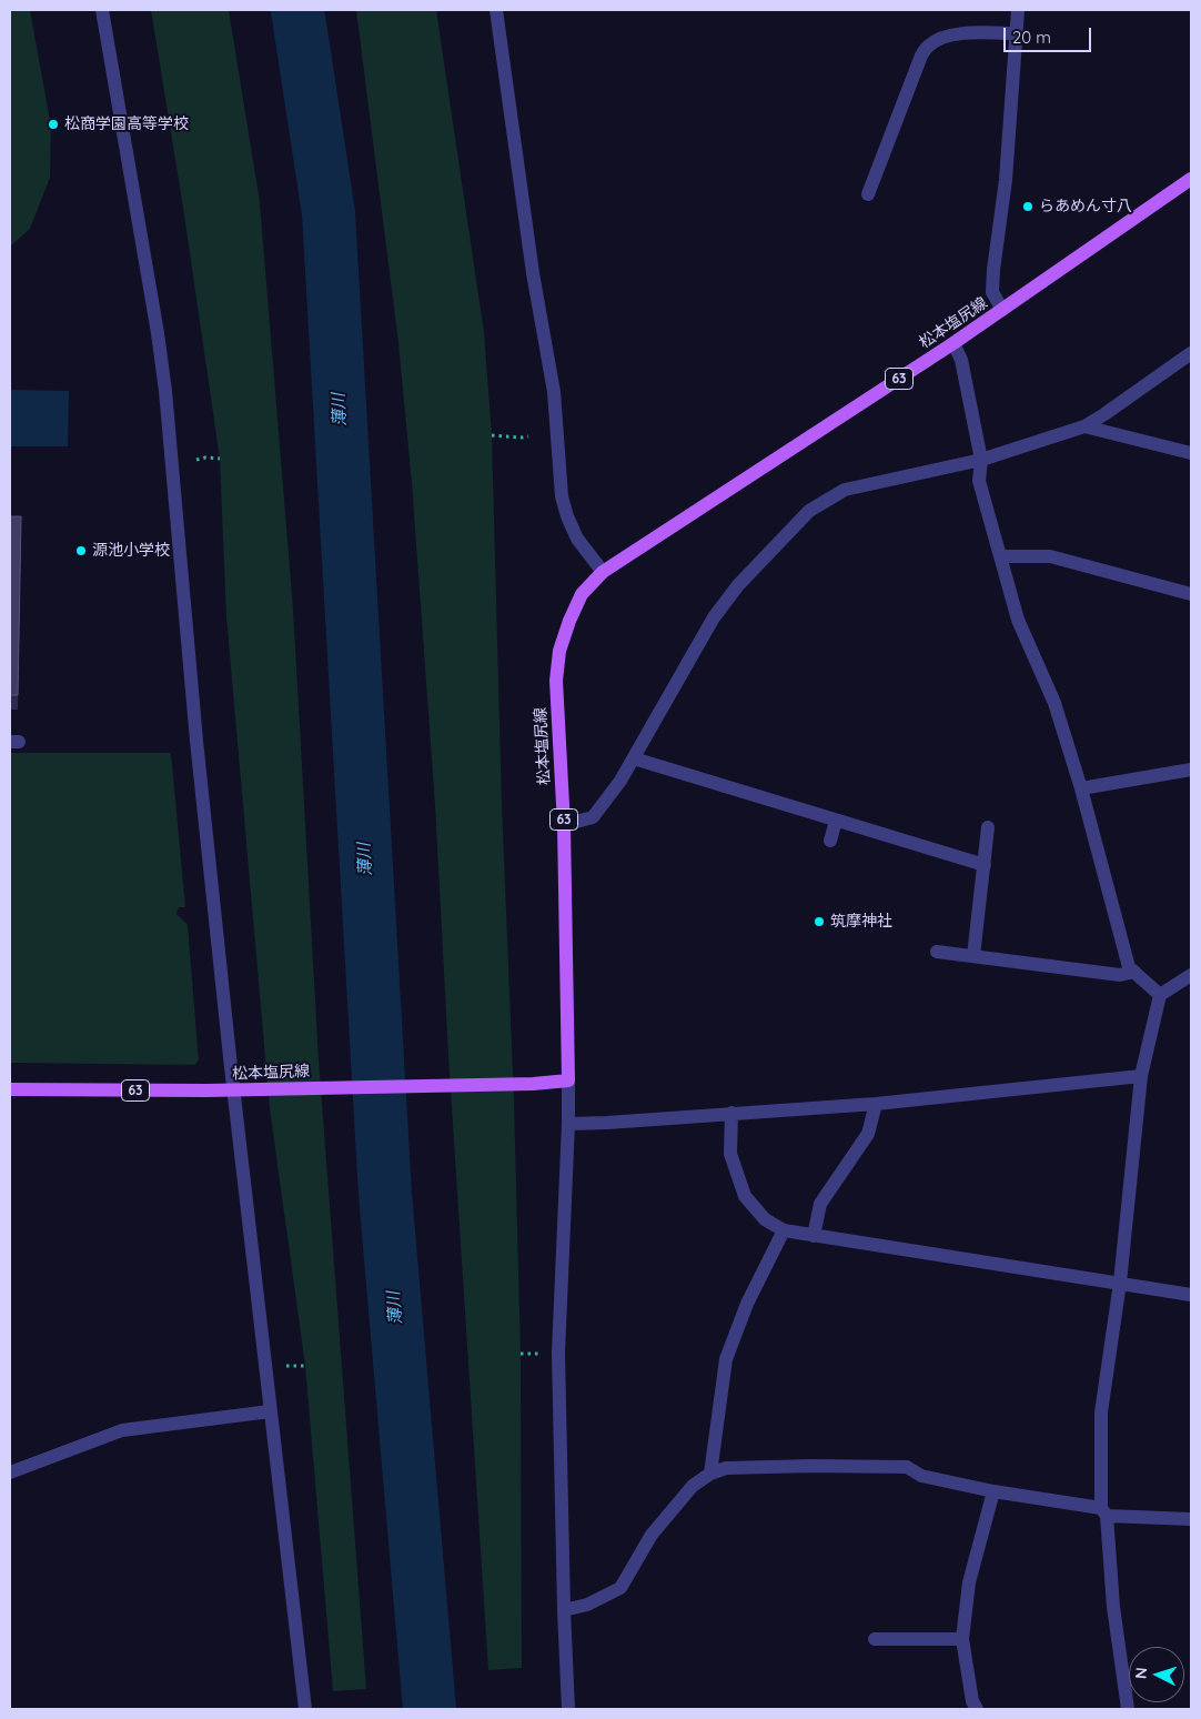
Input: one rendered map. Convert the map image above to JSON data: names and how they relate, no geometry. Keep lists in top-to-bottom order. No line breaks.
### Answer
{"streets":{"main road":["松本塩尻線","63"]},"water":["薄川"],"places":["松商学園高等学校","らあめん寸八","源池小学校","筑摩神社"],"scale_bar":"20 m","north":"left"}
